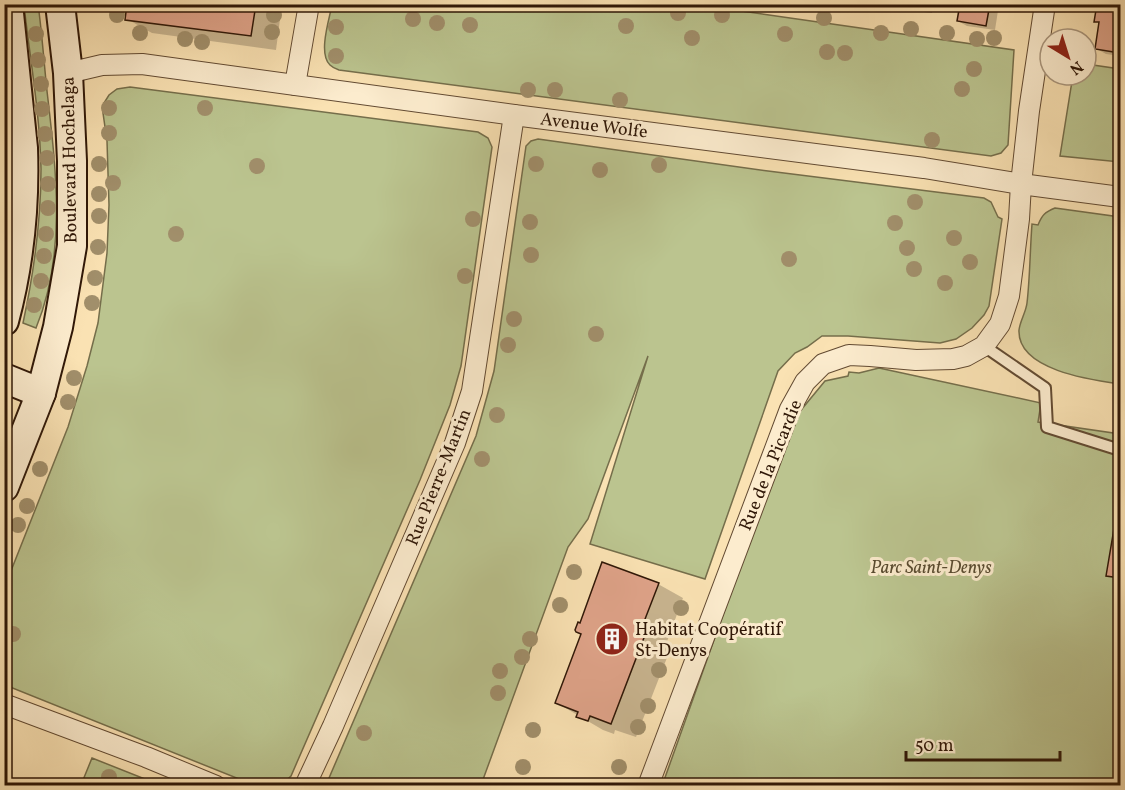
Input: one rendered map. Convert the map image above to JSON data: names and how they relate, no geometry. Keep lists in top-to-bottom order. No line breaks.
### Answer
{"streets":{"main road":["Boulevard Hochelaga"],"street":["Avenue Wolfe","Rue de la Picardie","Rue Pierre-Martin"]},"crossings":[["Avenue Wolfe","Boulevard Hochelaga"],["Avenue Wolfe","Rue Pierre-Martin"]],"parks":["Parc Saint-Denys"],"places":{"building":["Habitat Coopératif St-Denys"]},"scale_bar":"50 m","north":"bottom right"}
